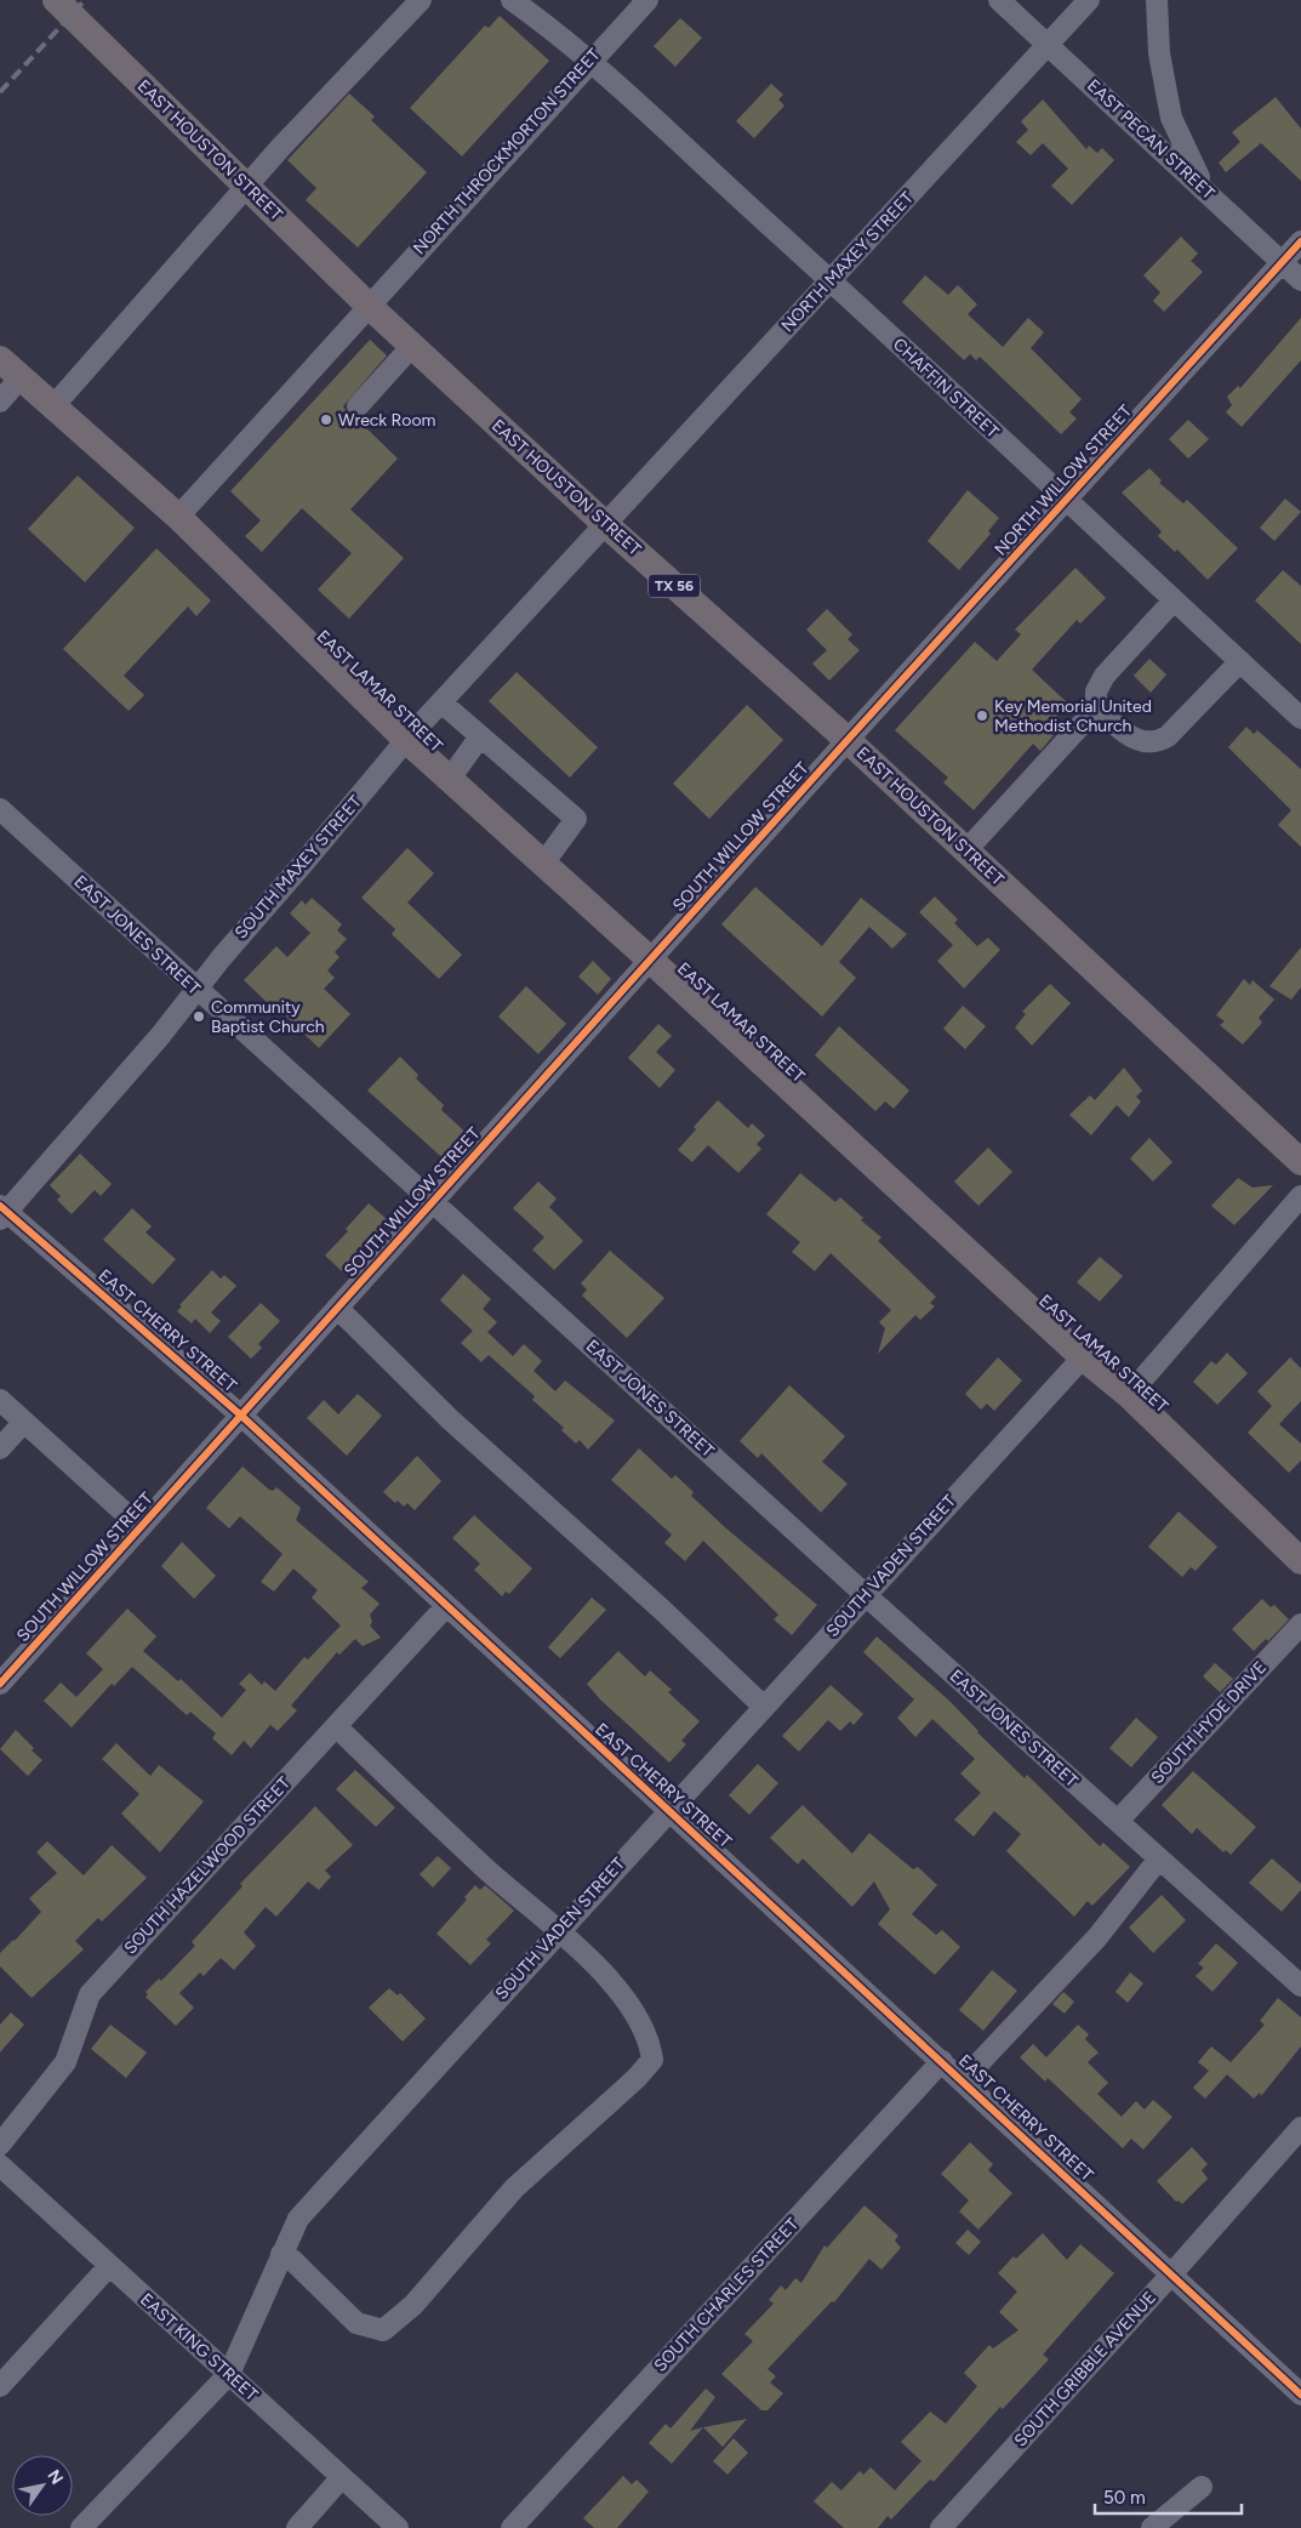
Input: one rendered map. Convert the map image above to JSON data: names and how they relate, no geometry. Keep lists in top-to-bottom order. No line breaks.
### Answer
{"streets":{"main road":["EAST HOUSTON STREET","TX 56","EAST LAMAR STREET"],"street":["EAST PECAN STREET","NORTH THROCKMORTON STREET","NORTH MAXEY STREET","CHAFFIN STREET","NORTH WILLOW STREET","SOUTH WILLOW STREET","SOUTH MAXEY STREET","EAST JONES STREET","EAST CHERRY STREET","SOUTH VADEN STREET","SOUTH HYDE DRIVE","SOUTH HAZELWOOD STREET","SOUTH CHARLES STREET","EAST KING STREET","SOUTH GRIBBLE AVENUE"]},"crossings":[["EAST PECAN STREET","NORTH MAXEY STREET"],["EAST PECAN STREET","NORTH WILLOW STREET"],["EAST HOUSTON STREET","NORTH THROCKMORTON STREET"],["EAST HOUSTON STREET","NORTH MAXEY STREET"],["EAST HOUSTON STREET","NORTH WILLOW STREET"],["EAST HOUSTON STREET","SOUTH WILLOW STREET"],["EAST HOUSTON STREET","SOUTH MAXEY STREET"],["NORTH THROCKMORTON STREET","CHAFFIN STREET"],["NORTH THROCKMORTON STREET","EAST LAMAR STREET"],["NORTH MAXEY STREET","CHAFFIN STREET"],["NORTH MAXEY STREET","SOUTH MAXEY STREET"],["CHAFFIN STREET","NORTH WILLOW STREET"],["NORTH WILLOW STREET","SOUTH WILLOW STREET"],["EAST LAMAR STREET","SOUTH WILLOW STREET"],["EAST LAMAR STREET","SOUTH MAXEY STREET"],["EAST LAMAR STREET","SOUTH VADEN STREET"],["SOUTH WILLOW STREET","EAST JONES STREET"],["SOUTH WILLOW STREET","EAST CHERRY STREET"],["SOUTH MAXEY STREET","EAST JONES STREET"],["SOUTH MAXEY STREET","EAST CHERRY STREET"],["EAST JONES STREET","SOUTH VADEN STREET"],["EAST JONES STREET","SOUTH HYDE DRIVE"],["EAST CHERRY STREET","SOUTH VADEN STREET"],["EAST CHERRY STREET","SOUTH HAZELWOOD STREET"],["EAST CHERRY STREET","SOUTH CHARLES STREET"],["EAST CHERRY STREET","SOUTH GRIBBLE AVENUE"],["SOUTH VADEN STREET","EAST KING STREET"]],"places":["Wreck Room","Key Memorial United Methodist Church","Community Baptist Church"],"scale_bar":"50 m","north":"top right"}
